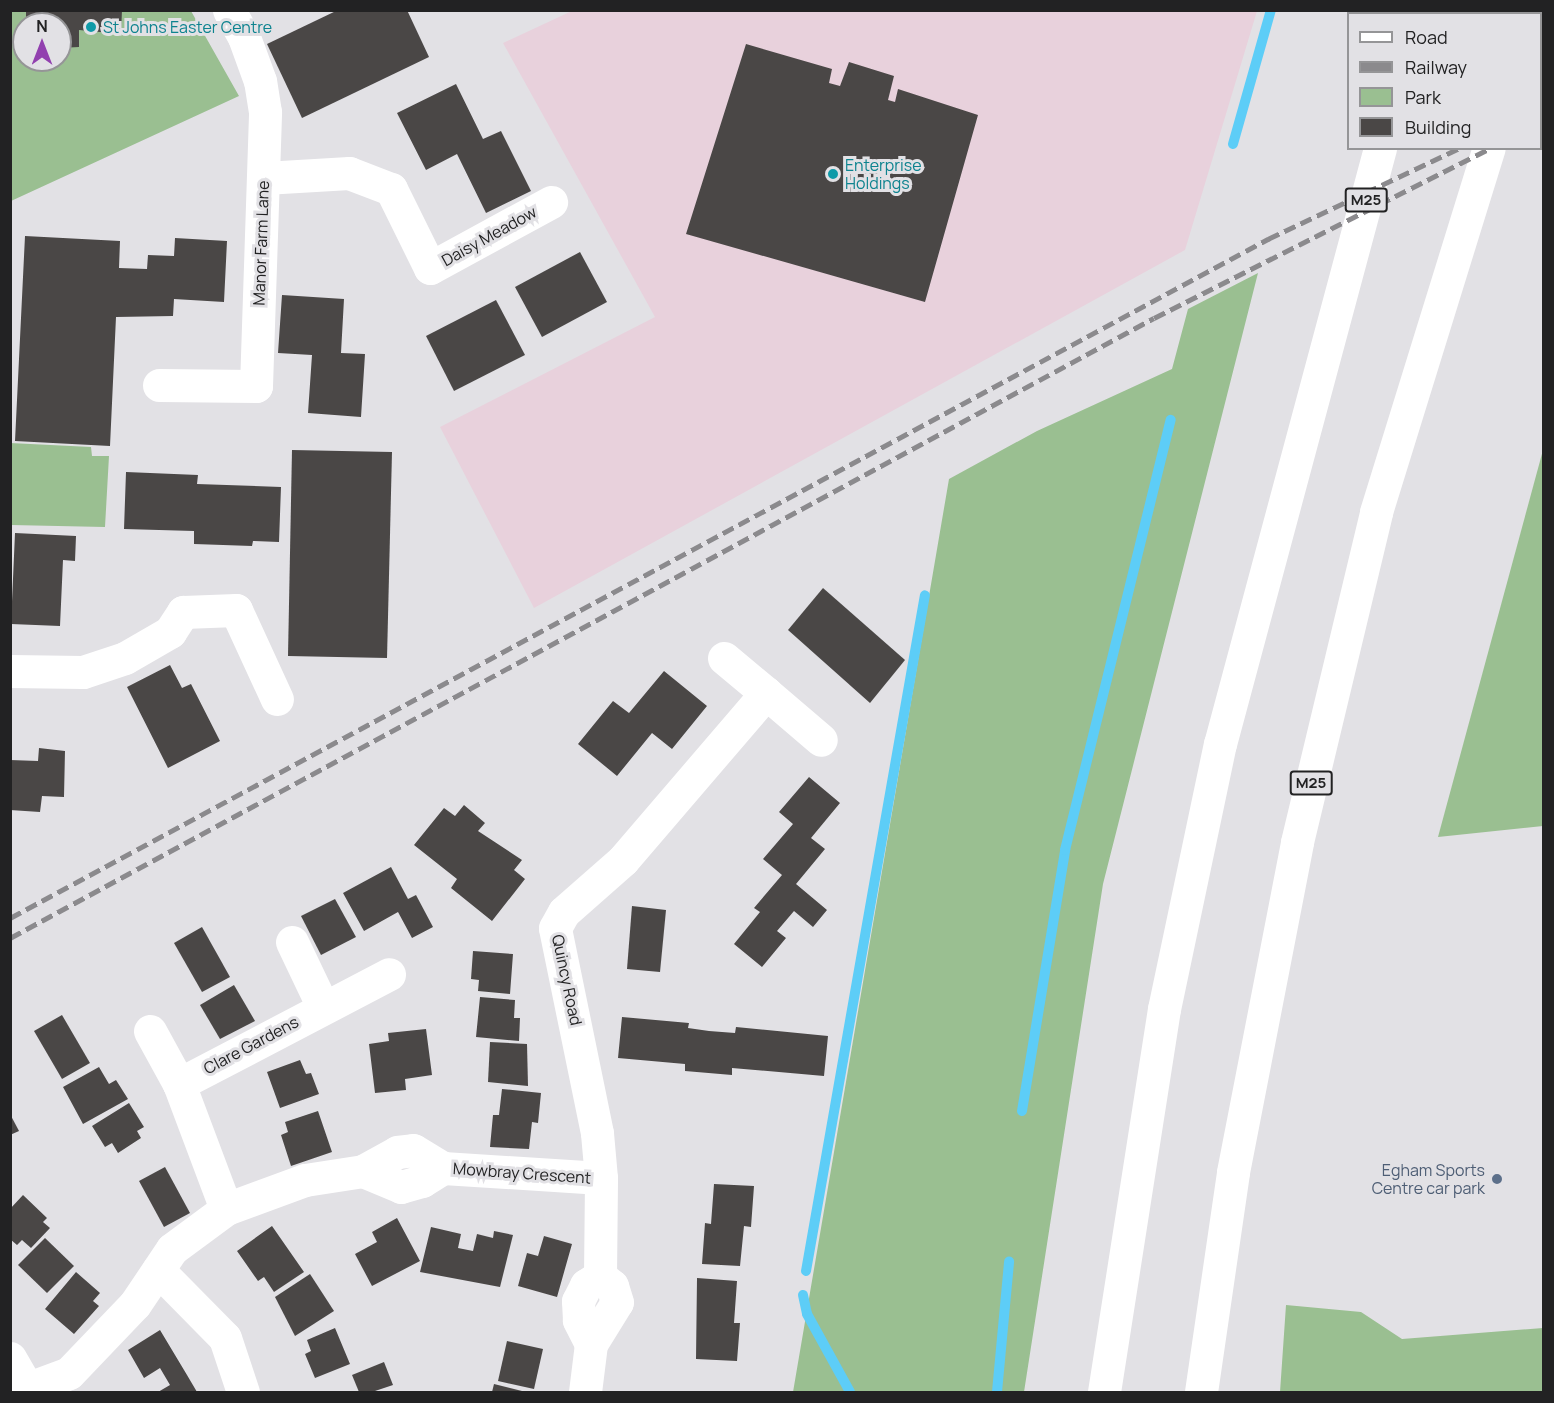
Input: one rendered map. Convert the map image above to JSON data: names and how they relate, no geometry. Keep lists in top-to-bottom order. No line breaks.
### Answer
{"streets":{"main road":["M25","Daisy Meadow","Manor Farm Lane","Quincy Road","Clare Gardens","Mowbray Crescent"]},"crossings":[["Daisy Meadow","Manor Farm Lane"],["Quincy Road","Mowbray Crescent"]],"places":["St Johns Easter Centre","Enterprise Holdings","Egham Sports Centre car park"],"legend":["Road","Railway","Park","Building"],"north":"top"}
